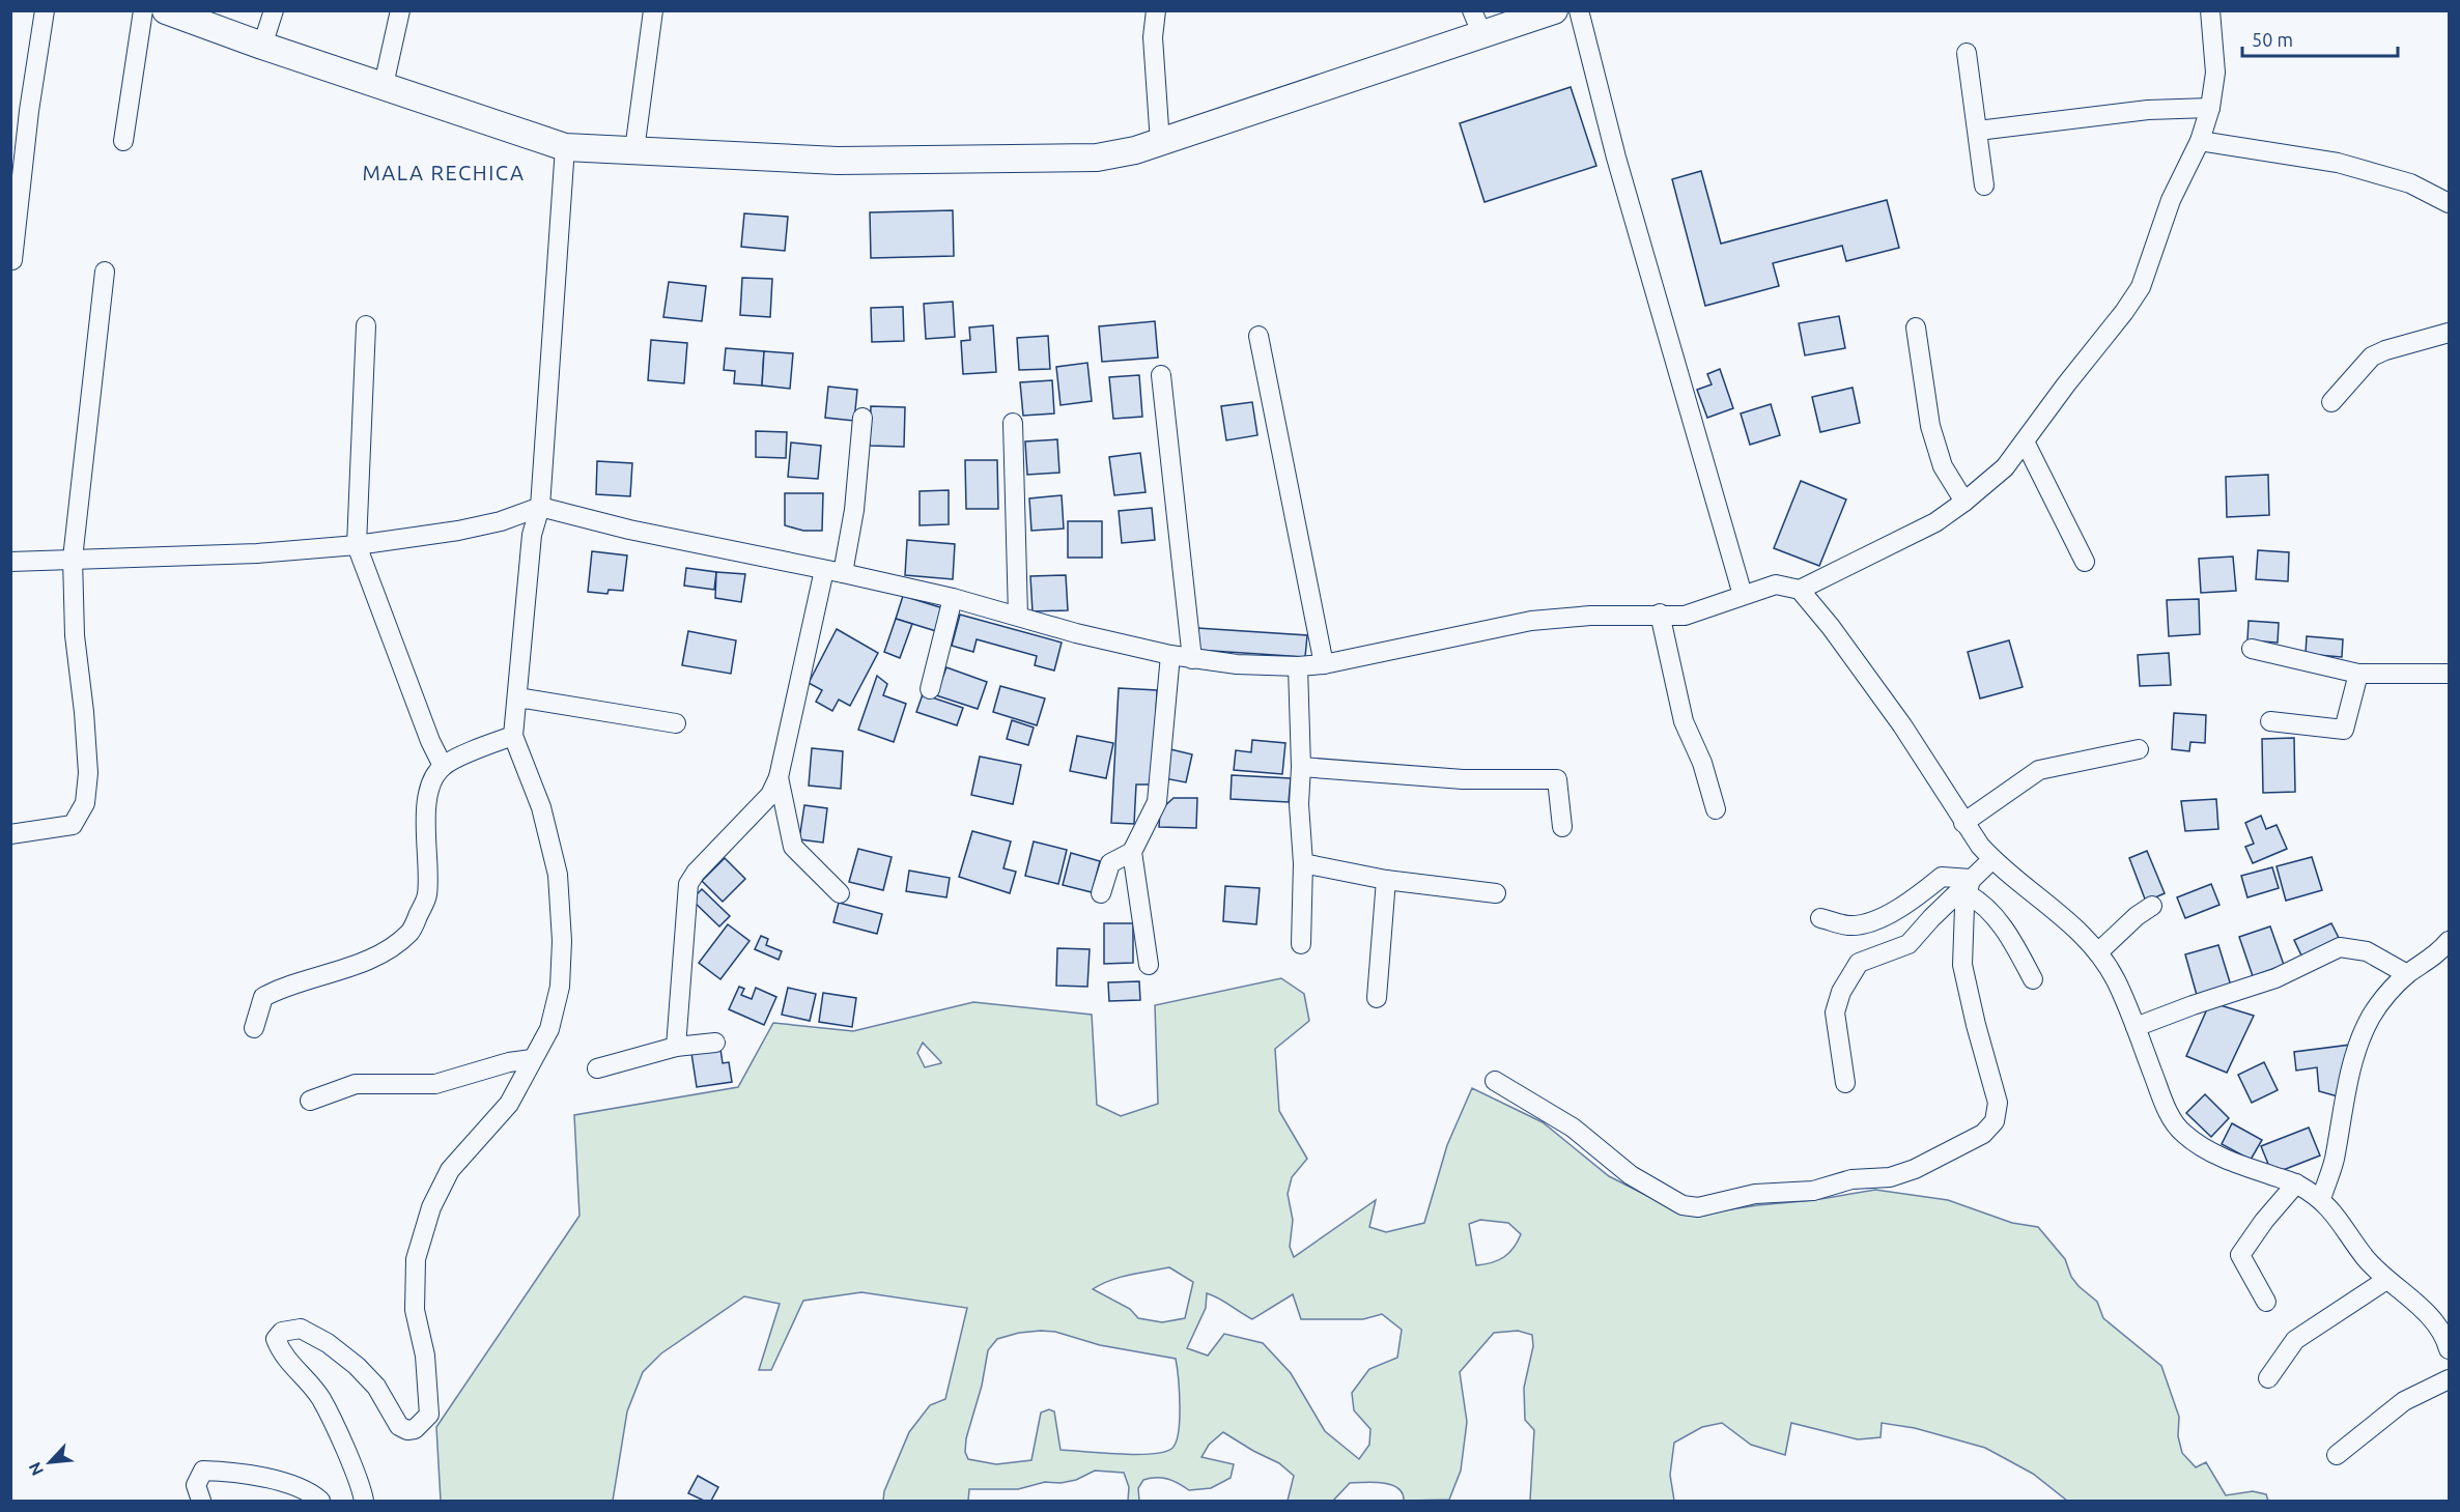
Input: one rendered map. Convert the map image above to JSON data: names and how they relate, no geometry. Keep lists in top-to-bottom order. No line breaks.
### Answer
{"districts":["MALA RECHICA"],"scale_bar":"50 m","north":"bottom left"}
